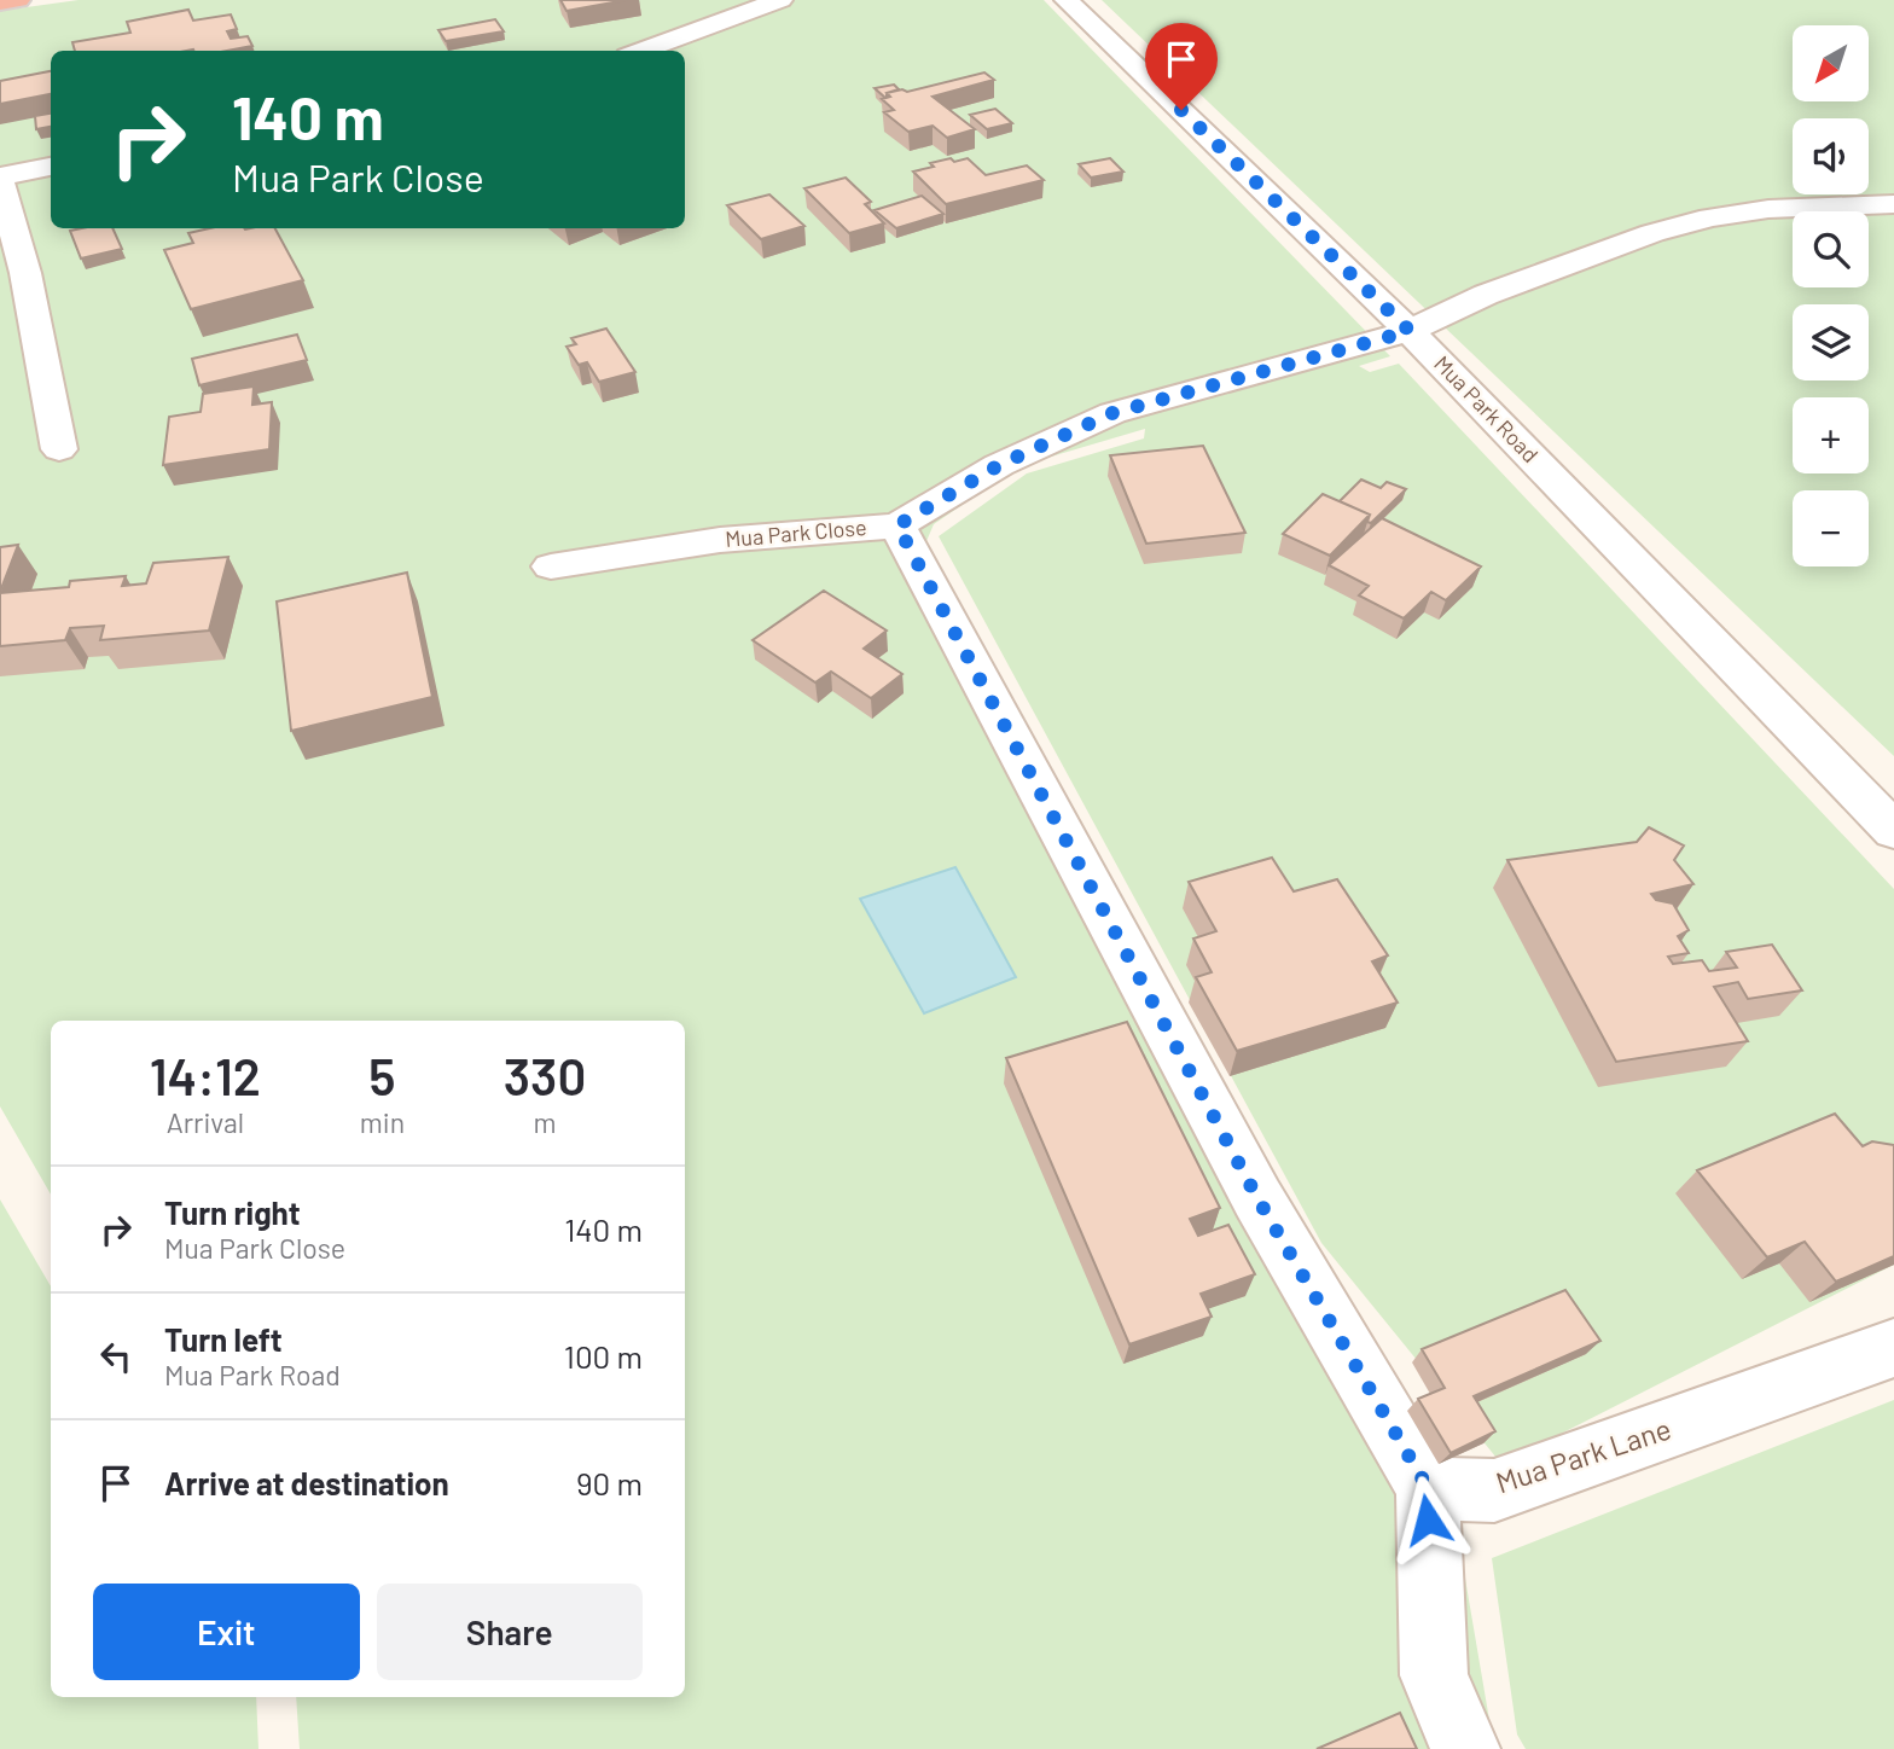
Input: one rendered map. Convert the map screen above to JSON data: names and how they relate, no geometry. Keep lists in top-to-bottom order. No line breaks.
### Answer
{"streets":{"street":["Mua Park Road","Mua Park Close","Mua Park Lane"]},"crossings":[["Mua Park Road","Mua Park Close"]],"north":"bottom left","page":{"map_buttons":["+","−"],"turn":["140 m","Mua Park Close"],"eta":["14:12","Arrival","5","min","330","m"],"list":[{"name":"Turn right","note":"Mua Park Close","value":"140 m"},{"name":"Turn left","note":"Mua Park Road","value":"100 m"},{"name":"Arrive at destination","value":"90 m"}],"buttons":["Exit","Share"]}}
